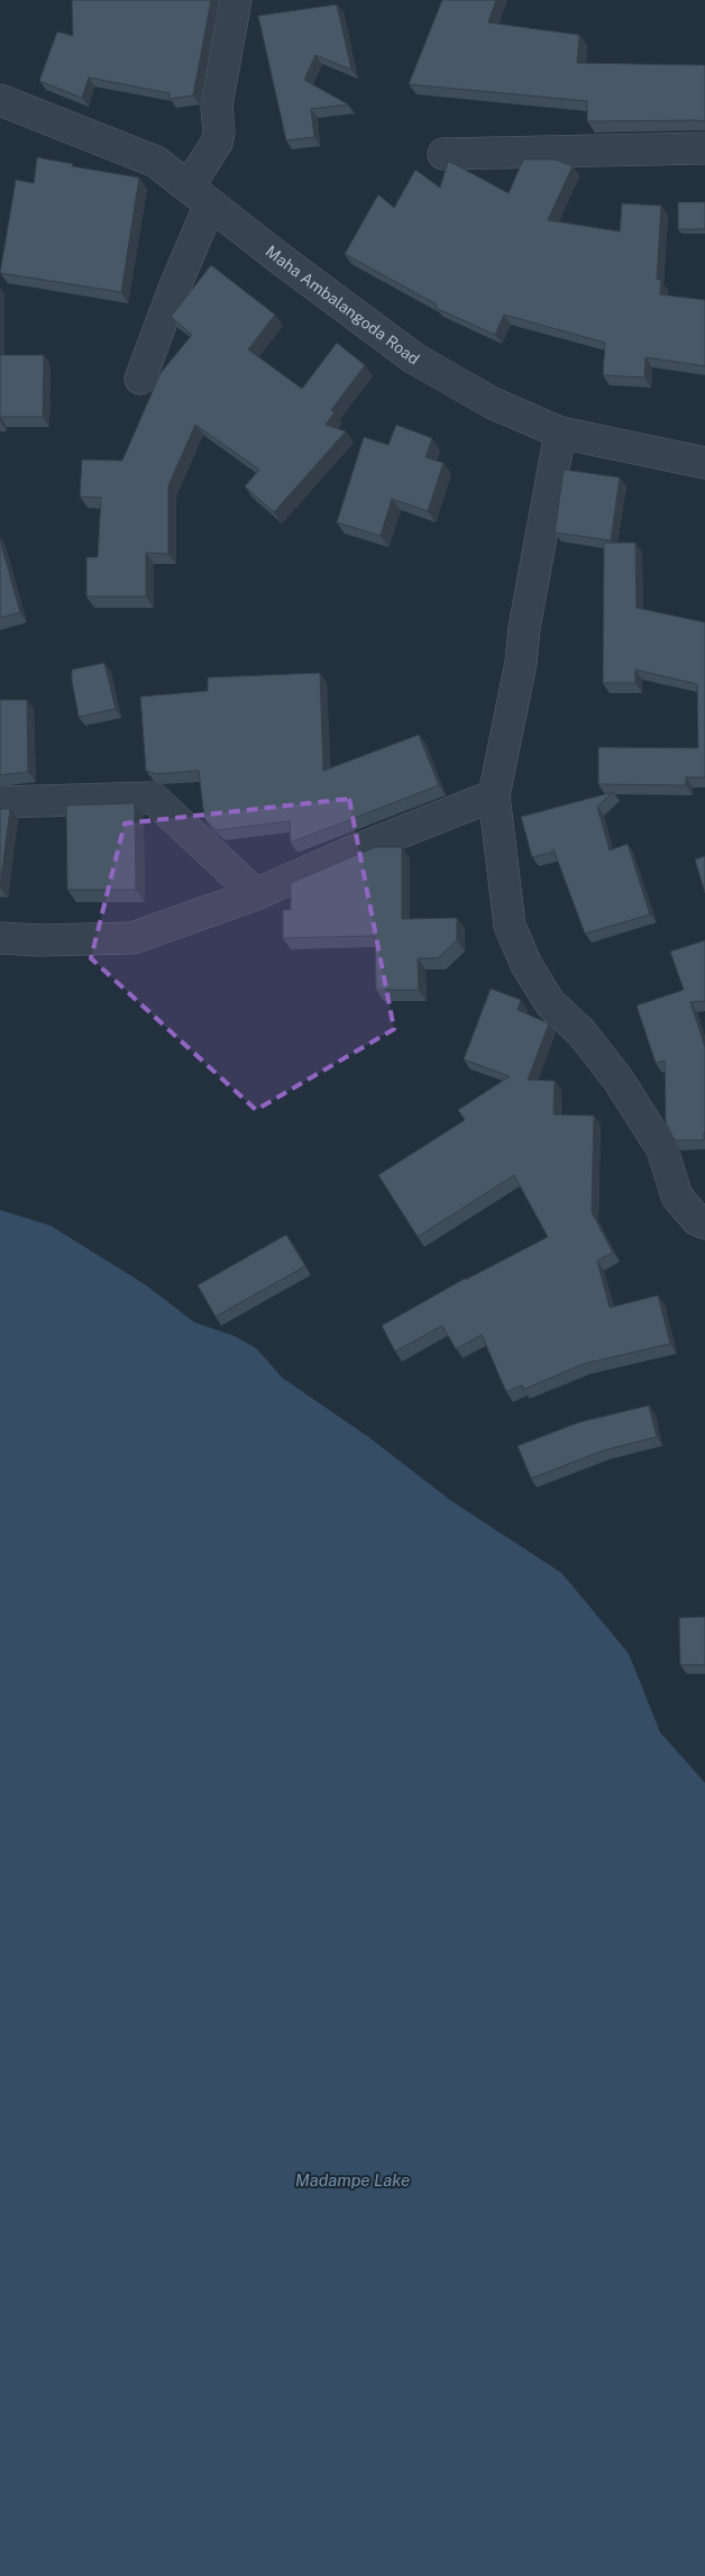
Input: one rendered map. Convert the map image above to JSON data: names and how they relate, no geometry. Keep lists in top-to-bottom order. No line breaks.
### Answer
{"streets":{"street":["Maha Ambalangoda Road"]},"water":["Madampe Lake"]}
